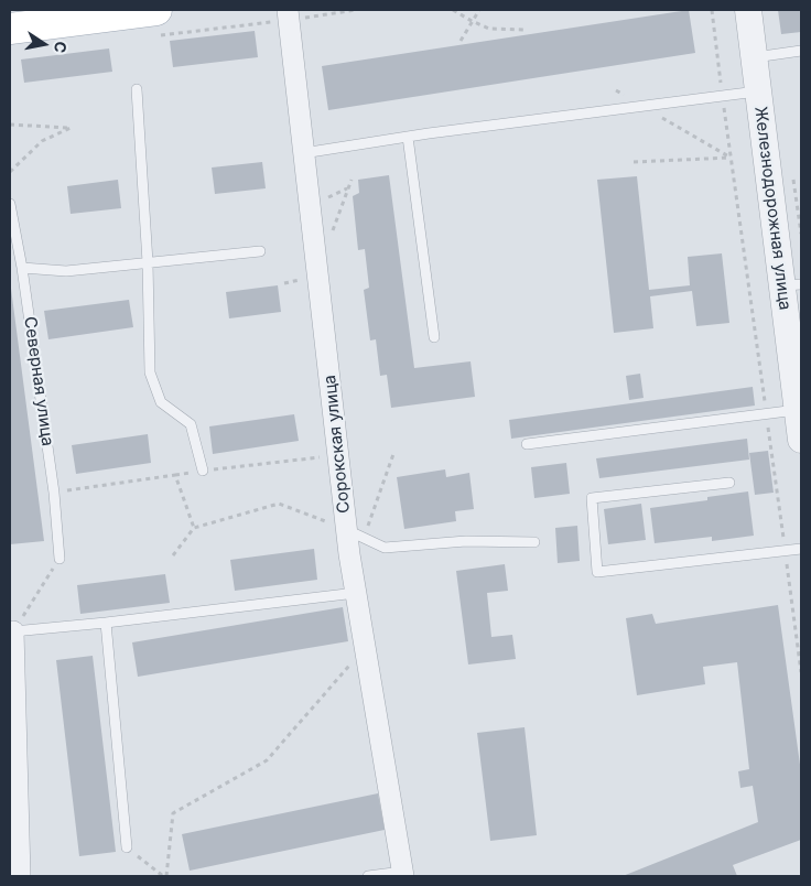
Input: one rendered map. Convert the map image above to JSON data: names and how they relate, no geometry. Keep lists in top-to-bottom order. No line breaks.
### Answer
{"streets":{"street":["Железнодорожная улица","Сорокская улица"],"lane":["Северная улица"]},"north":"right"}
